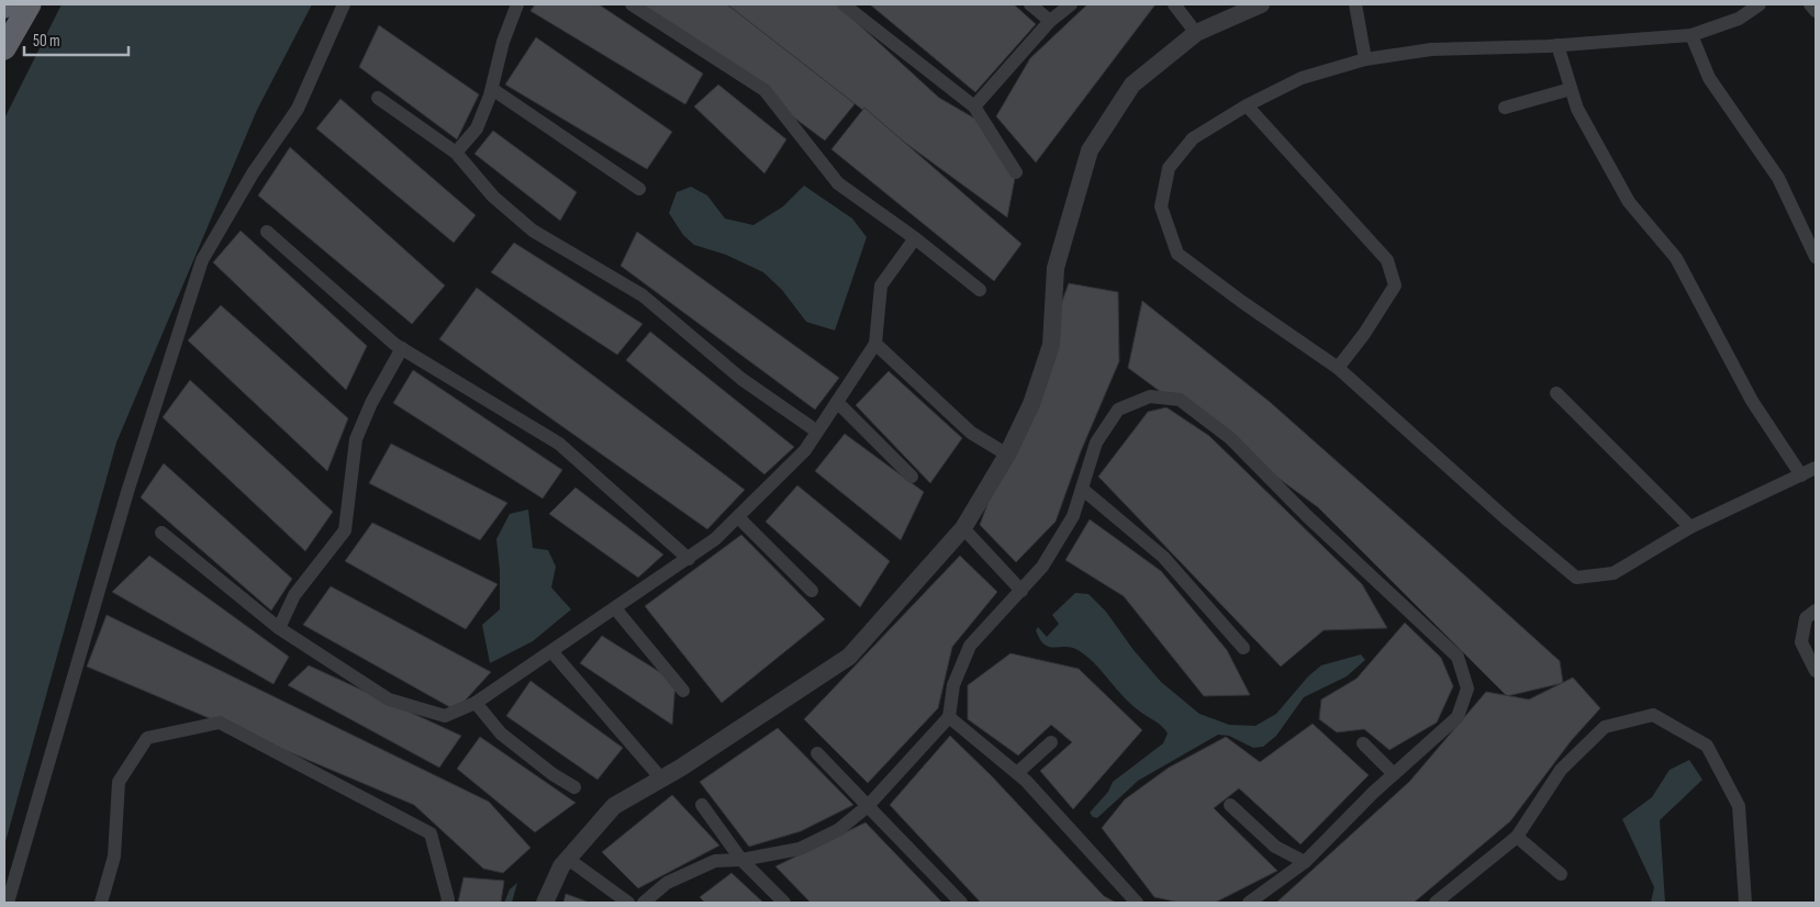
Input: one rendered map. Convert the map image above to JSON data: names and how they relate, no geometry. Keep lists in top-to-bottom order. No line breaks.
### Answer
{"scale_bar":"50 m"}
